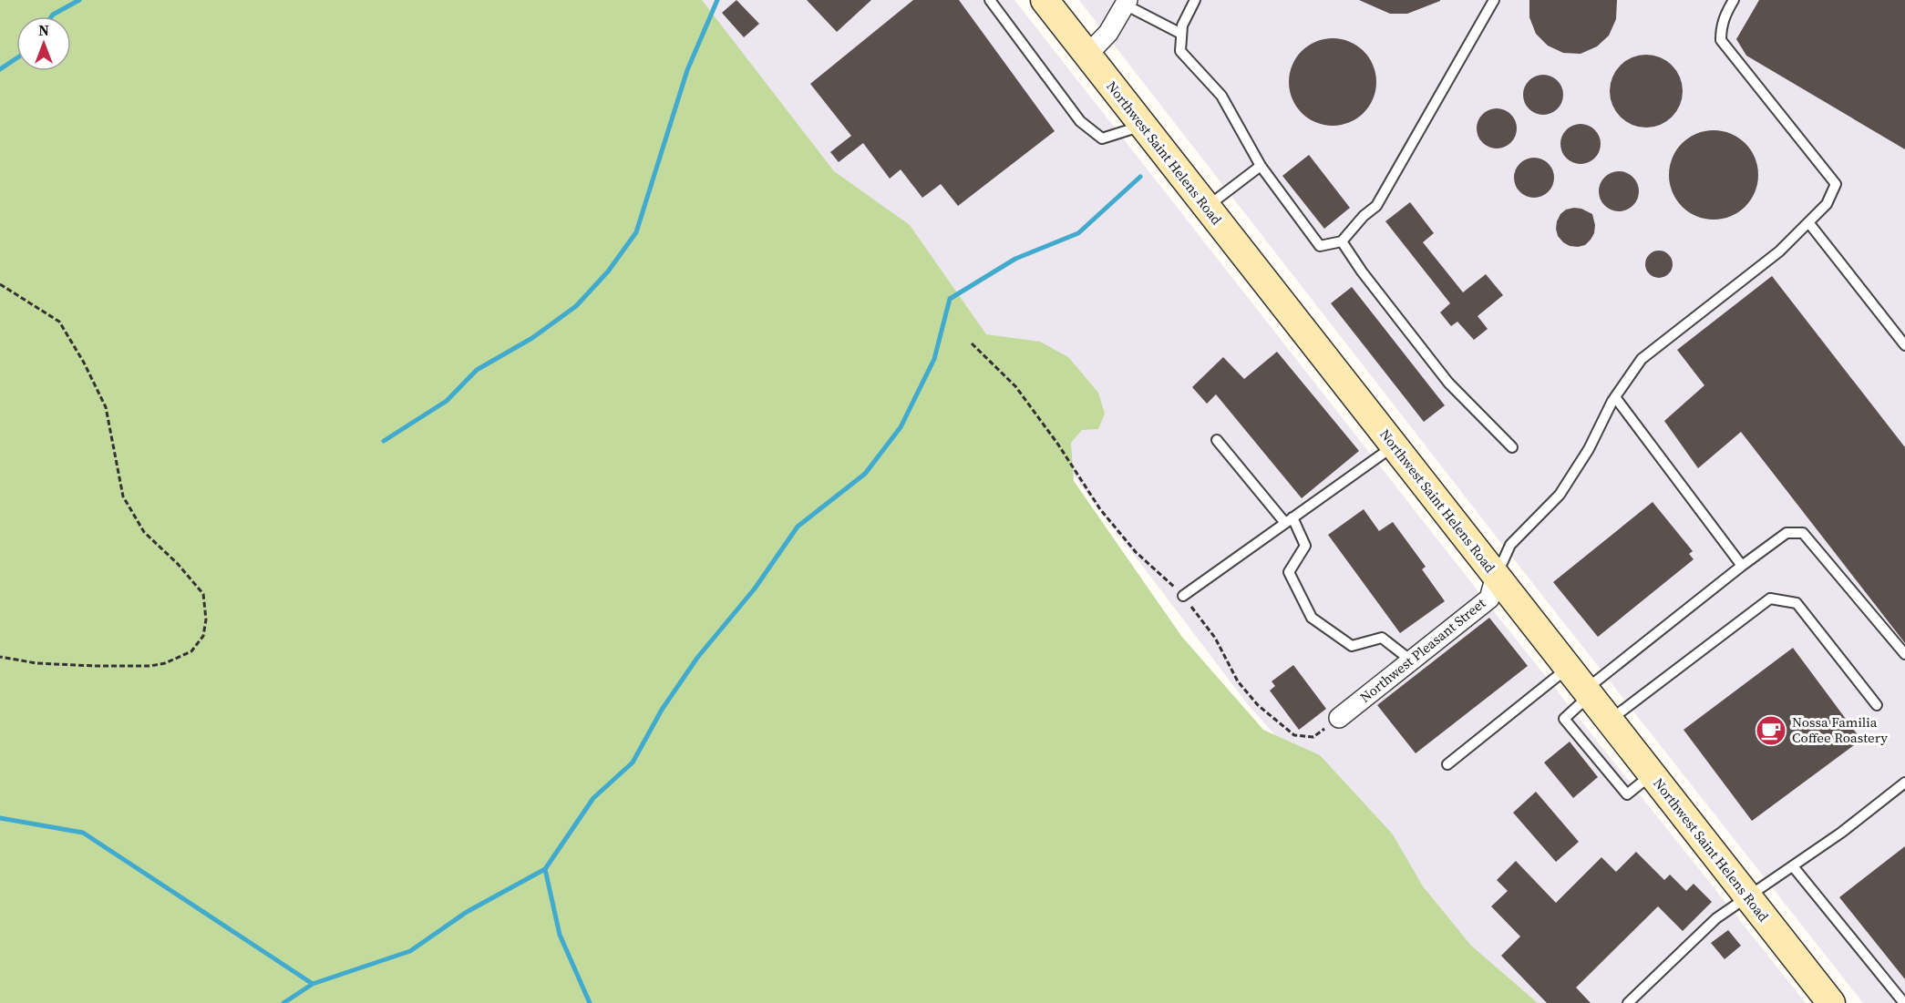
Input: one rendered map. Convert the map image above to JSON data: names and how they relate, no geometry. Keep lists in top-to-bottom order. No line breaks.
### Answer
{"streets":{"main road":["Northwest Saint Helens Road"],"street":["Northwest Pleasant Street"]},"crossings":[["Northwest Saint Helens Road","Northwest Pleasant Street"]],"places":{"cafe":["Nossa Familia Coffee Roastery"]},"north":"top"}
